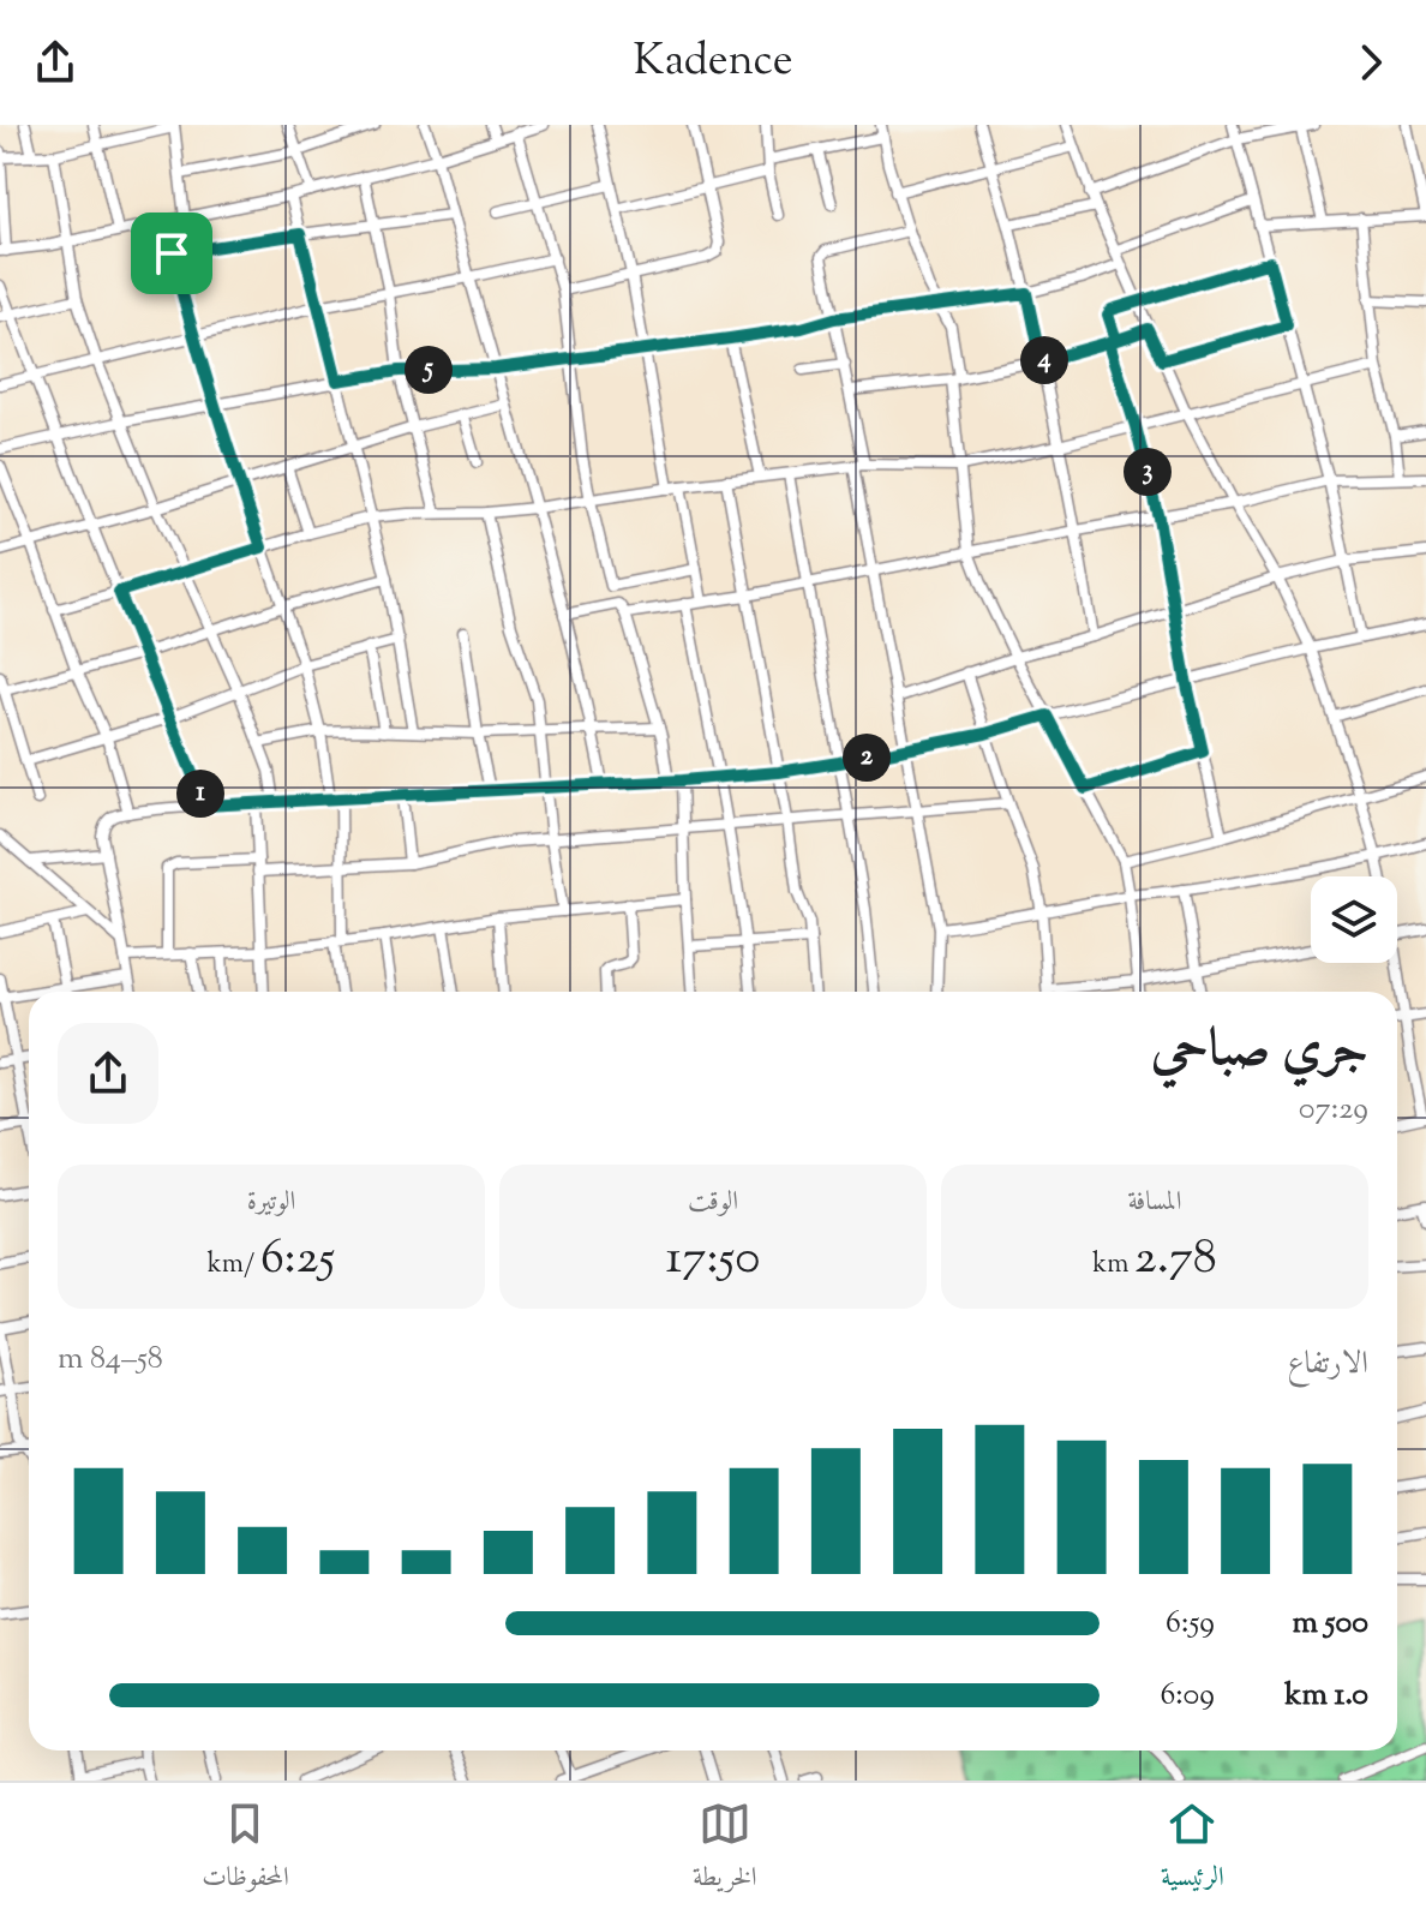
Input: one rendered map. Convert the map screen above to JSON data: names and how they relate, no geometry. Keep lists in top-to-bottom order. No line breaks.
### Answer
{"page":{"header":"Kadence","pins":["4","5","3","2","1"],"heading":["جري صباحي","07:29"],"stats":[["المسافة","2.78 km"],["الوقت","17:50"],["الوتيرة","6:25 /km"]],"chart":["الارتفاع","58–84 m"],"list":[{"name":"500 m","note":"6:59"},{"name":"1.0 km","note":"6:09"}],"tabs":["الرئيسية","الخريطة","المحفوظات"]}}
